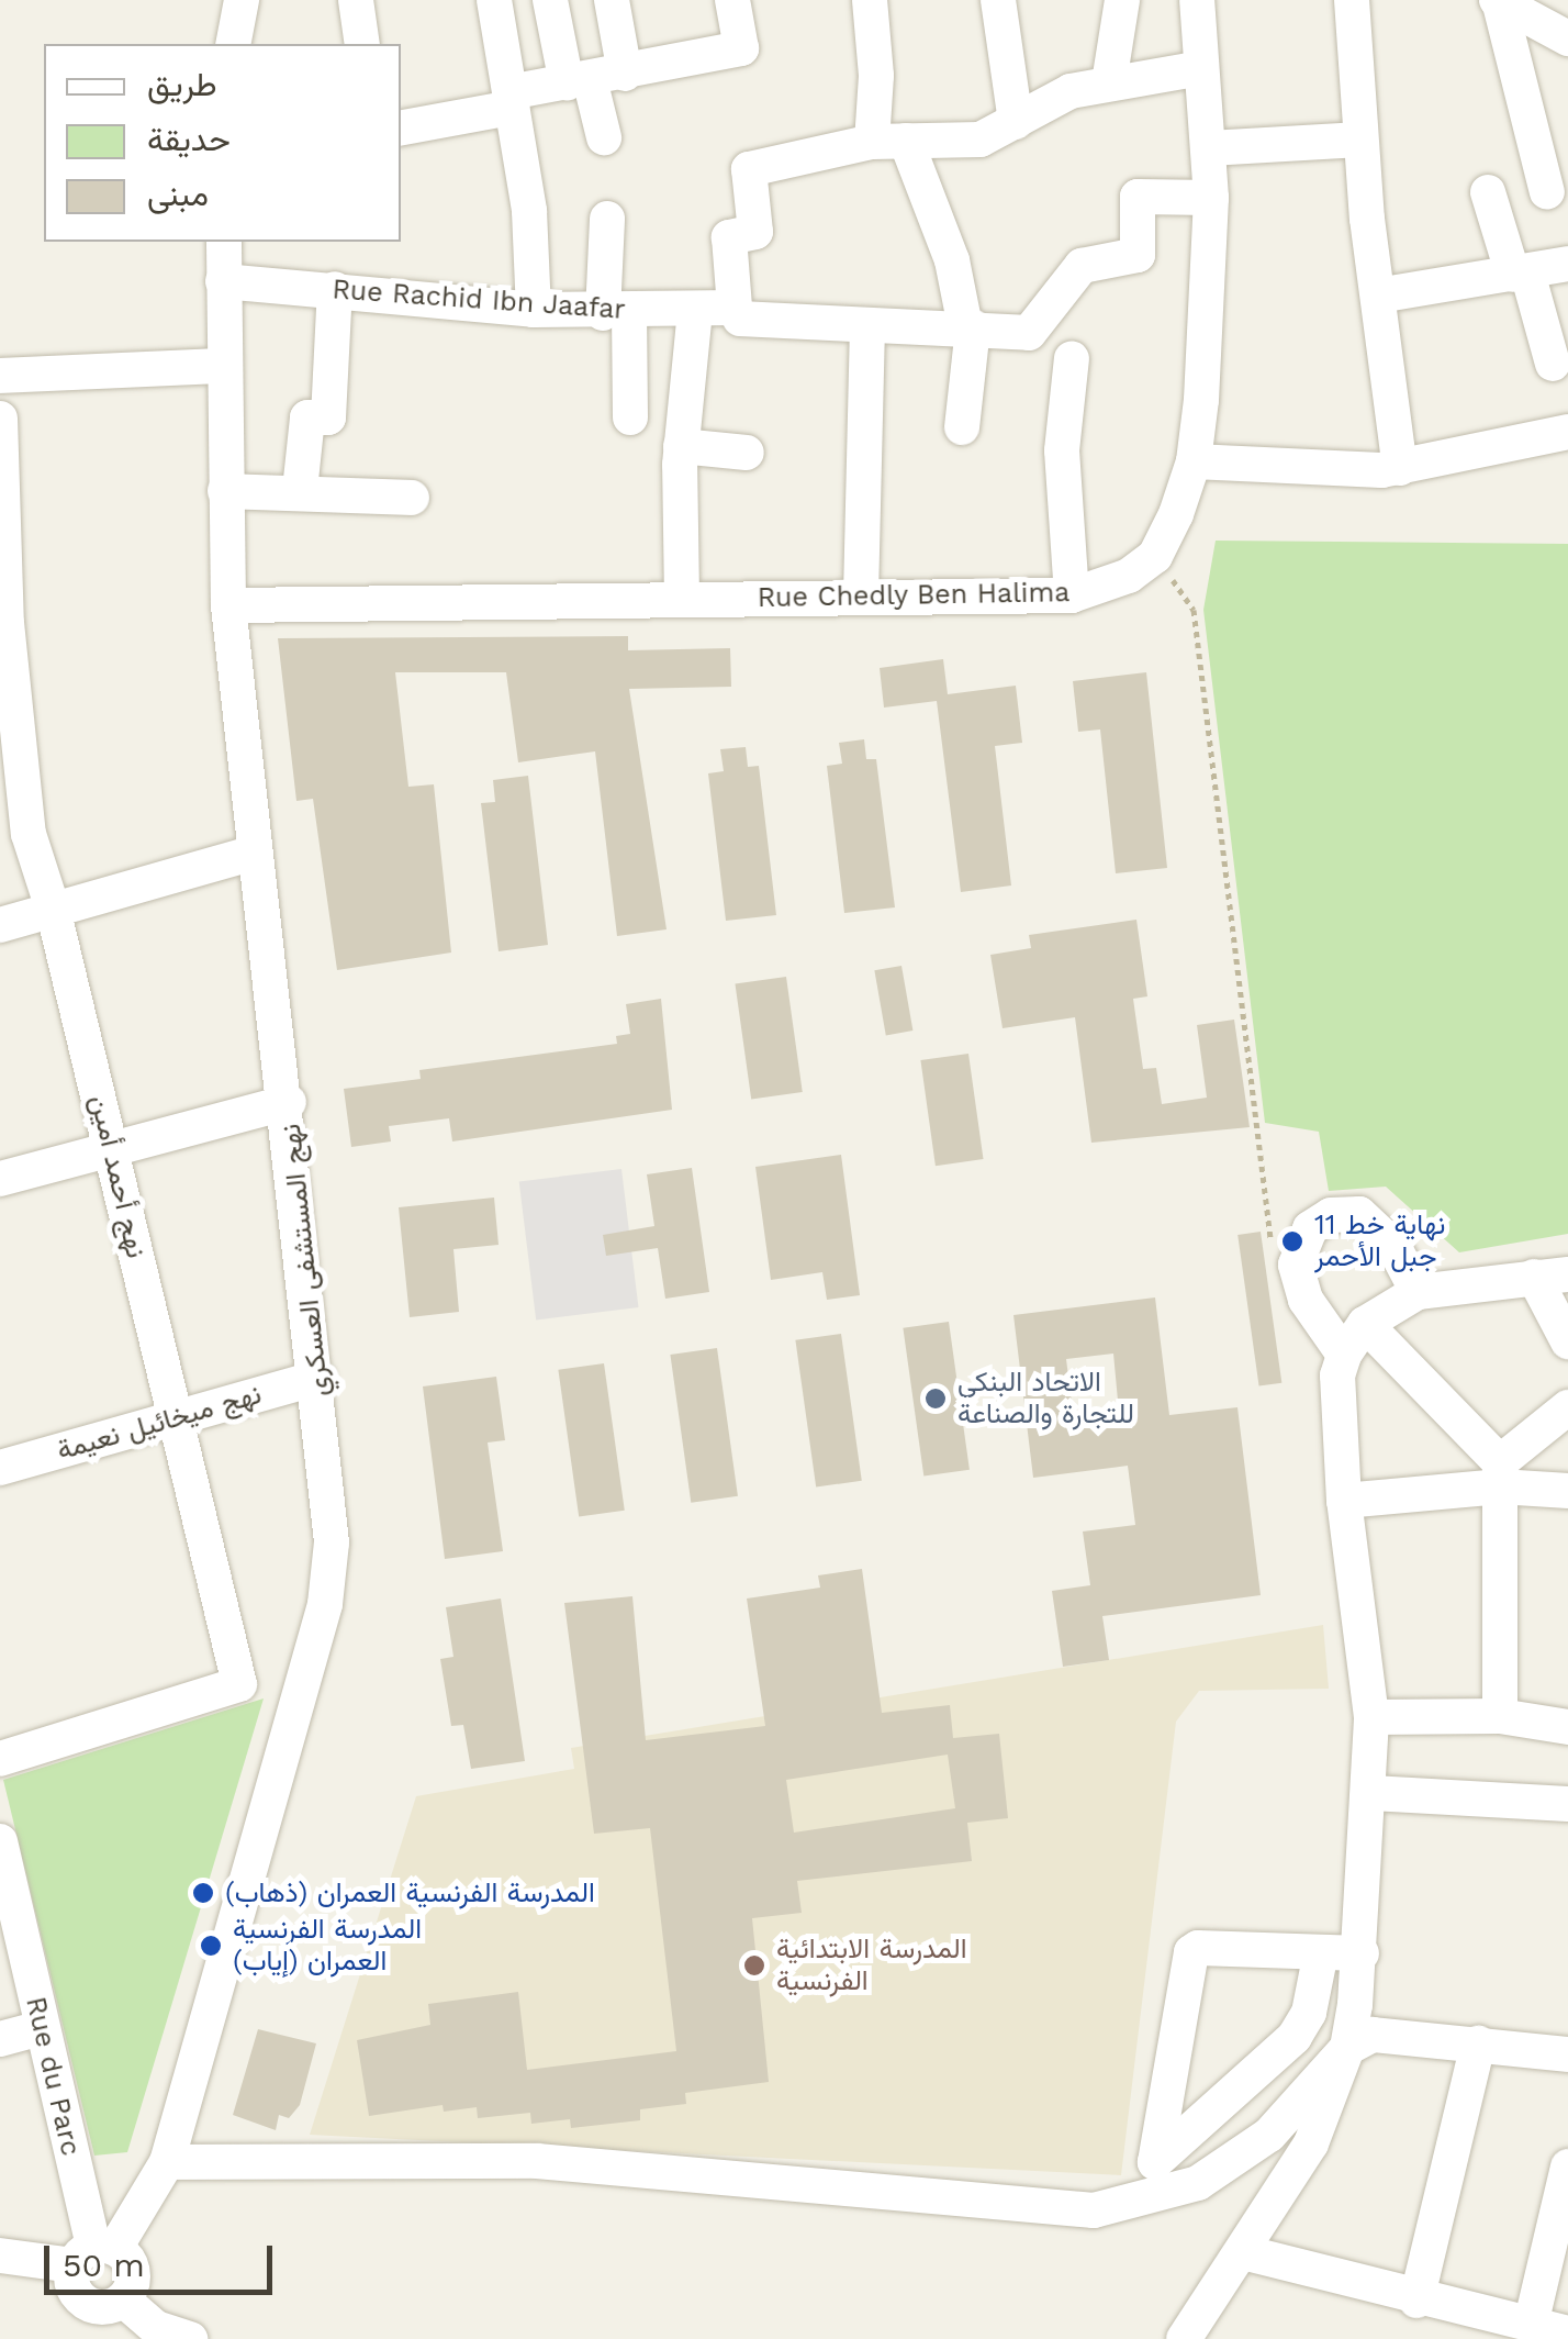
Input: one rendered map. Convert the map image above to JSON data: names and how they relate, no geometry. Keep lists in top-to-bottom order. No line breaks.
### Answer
{"streets":{"street":["Rue Rachid Ibn Jaafar","Rue Chedly Ben Halima","نهج أحمد أمين","نهج المستشفى العسكري","نهج ميخائيل نعيمة","Rue du Parc"]},"crossings":[["Rue Rachid Ibn Jaafar","نهج المستشفى العسكري"],["Rue Chedly Ben Halima","نهج المستشفى العسكري"],["نهج أحمد أمين","نهج ميخائيل نعيمة"],["نهج المستشفى العسكري","نهج ميخائيل نعيمة"],["نهج المستشفى العسكري","Rue du Parc"]],"places":["نهاية خط 11 جبل الأحمر","الاتحاد البنكي للتجارة والصناعة","المدرسة الفرنسية العمران (ذهاب)","المدرسة الفرنسية العمران (إياب)","المدرسة الابتدائية الفرنسية"],"legend":["طريق","حديقة","مبنى"],"scale_bar":"50 m"}
